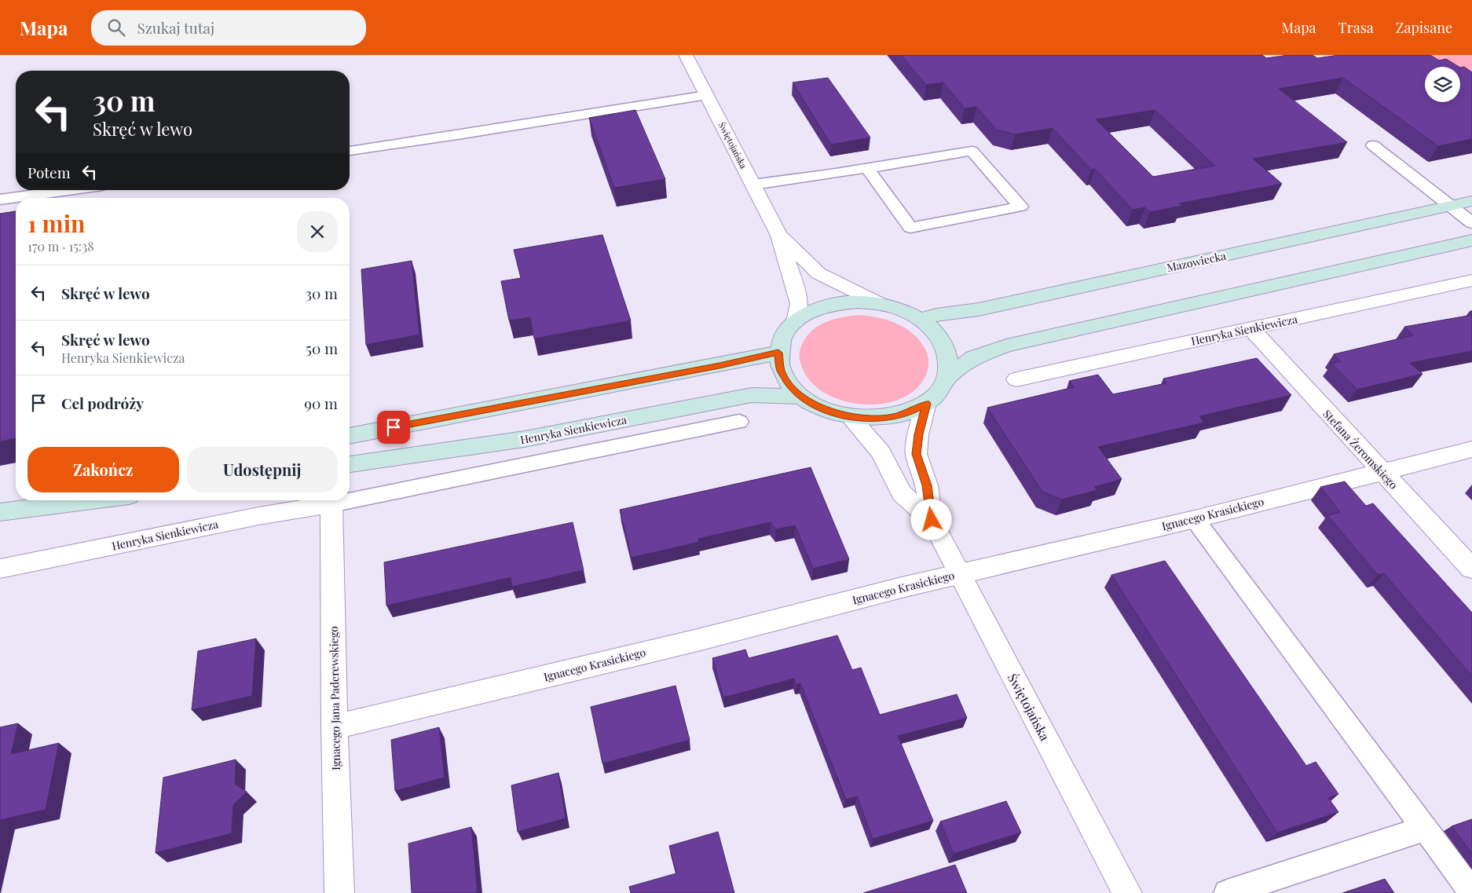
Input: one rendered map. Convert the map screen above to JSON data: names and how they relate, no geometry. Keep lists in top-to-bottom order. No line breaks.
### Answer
{"streets":{"main road":["Mazowiecka","Henryka Sienkiewicza"],"street":["Świętojańska","Stefana Żeromskiego","Ignacego Krasickiego","Ignacego Jana Paderewskiego"]},"crossings":[["Świętojańska","Ignacego Krasickiego"],["Henryka Sienkiewicza","Stefana Żeromskiego"],["Henryka Sienkiewicza","Ignacego Jana Paderewskiego"],["Stefana Żeromskiego","Ignacego Krasickiego"],["Ignacego Krasickiego","Ignacego Jana Paderewskiego"]],"page":{"header":"Mapa","search":"Szukaj tutaj","nav":["Mapa","Trasa","Zapisane"],"turn":["30 m","Skręć w lewo"],"then":"Potem","heading":["1 min","170 m · 15:38"],"list":[{"name":"Skręć w lewo","value":"30 m"},{"name":"Skręć w lewo","note":"Henryka Sienkiewicza","value":"50 m"},{"name":"Cel podróży","value":"90 m"}],"buttons":["Zakończ","Udostępnij"]}}
